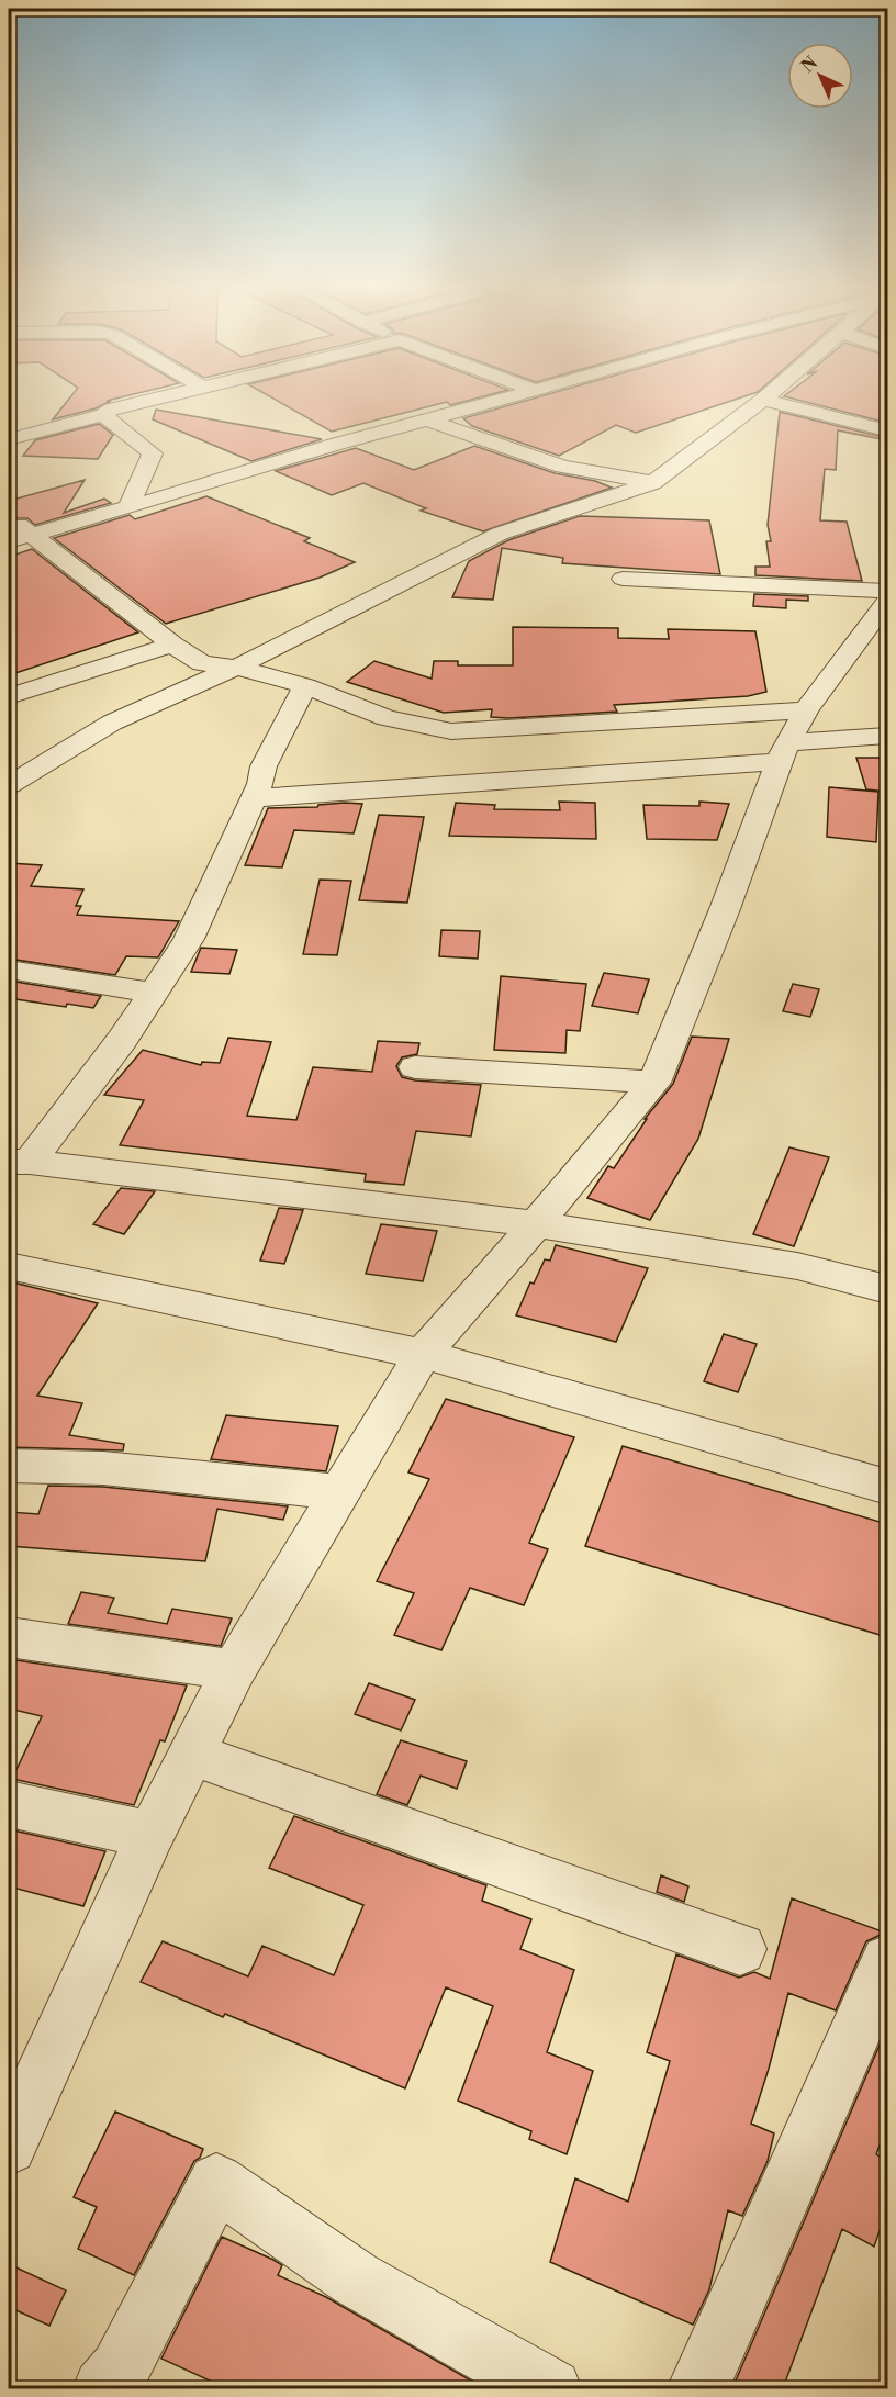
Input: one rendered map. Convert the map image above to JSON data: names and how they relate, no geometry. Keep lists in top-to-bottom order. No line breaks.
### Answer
{"north":"top left"}
